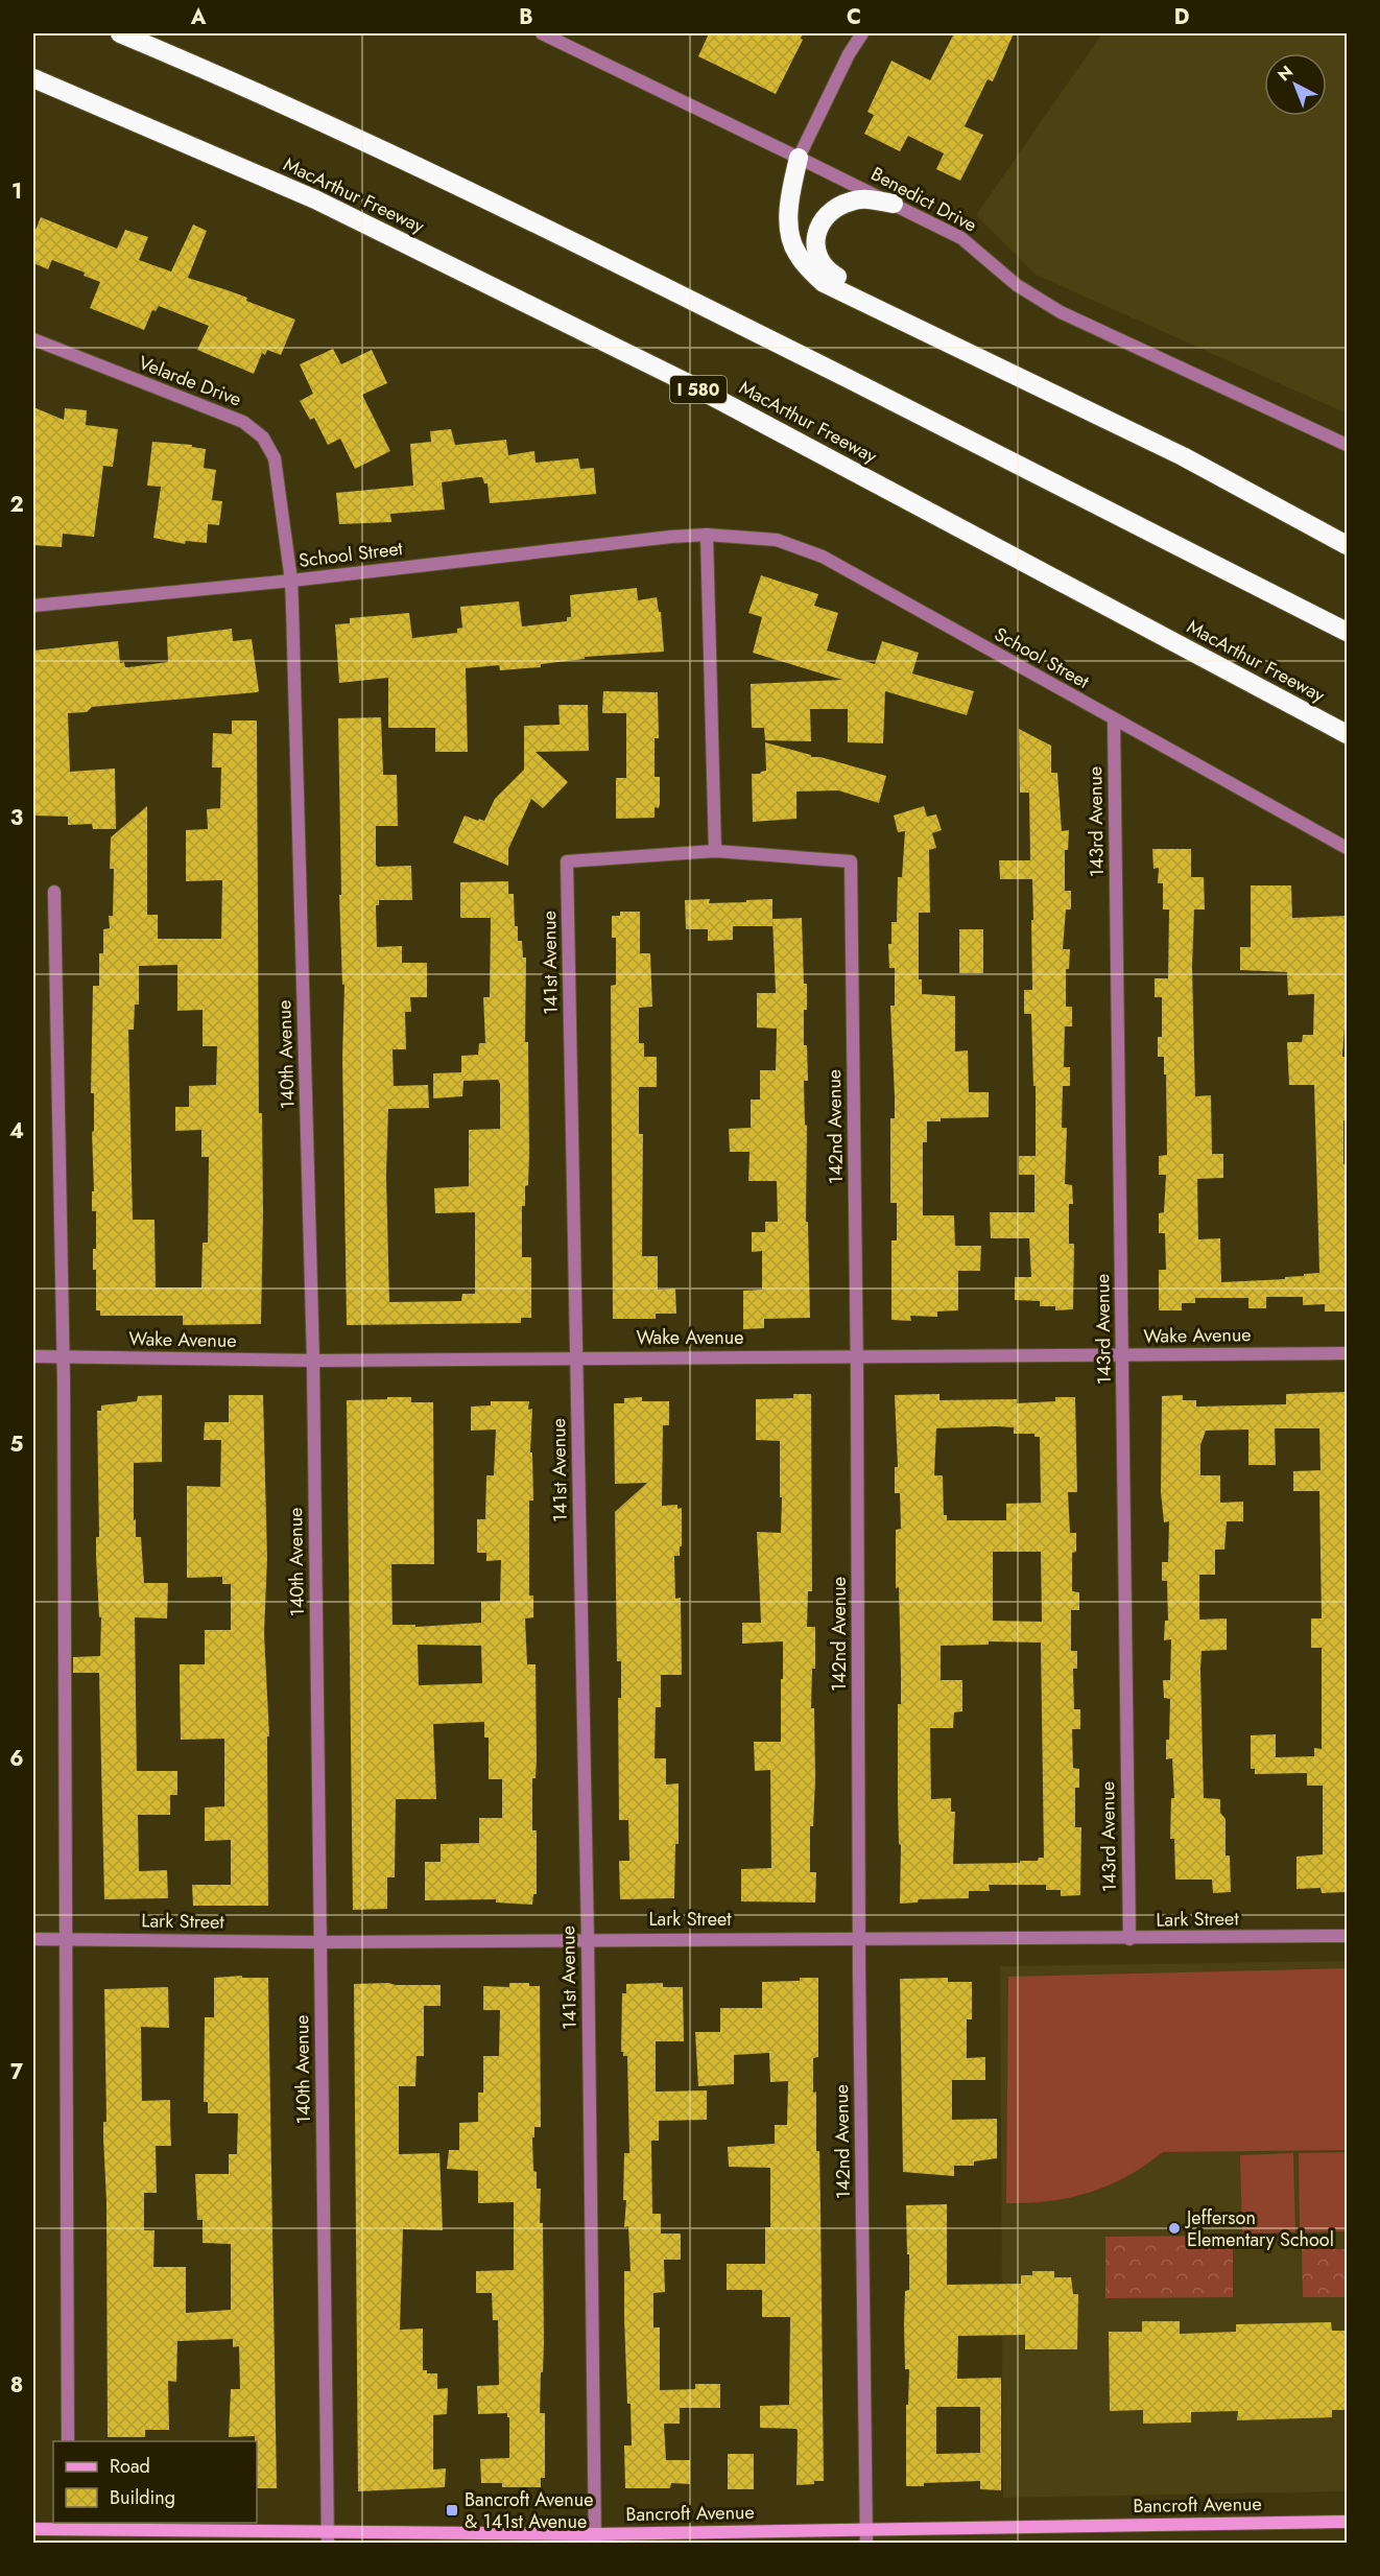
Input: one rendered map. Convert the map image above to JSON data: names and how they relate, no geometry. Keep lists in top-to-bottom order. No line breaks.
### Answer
{"streets":{"highway":["MacArthur Freeway","I 580"],"main road":["Bancroft Avenue"],"street":["Benedict Drive","Velarde Drive","School Street","143rd Avenue","141st Avenue","140th Avenue","142nd Avenue","Wake Avenue","Lark Street"]},"crossings":[["Velarde Drive","School Street"],["Velarde Drive","140th Avenue"],["School Street","143rd Avenue"],["School Street","140th Avenue"],["143rd Avenue","Wake Avenue"],["143rd Avenue","Lark Street"],["141st Avenue","142nd Avenue"],["141st Avenue","Wake Avenue"],["141st Avenue","Lark Street"],["141st Avenue","Bancroft Avenue"],["140th Avenue","Wake Avenue"],["140th Avenue","Lark Street"],["140th Avenue","Bancroft Avenue"],["142nd Avenue","Wake Avenue"],["142nd Avenue","Lark Street"],["142nd Avenue","Bancroft Avenue"]],"places":{"other":["Jefferson Elementary School"],"transit":["Bancroft Avenue & 141st Avenue"]},"legend":["Road","Building"],"north":"top left","grid":{"columns":["A","B","C","D"],"rows":["1","2","3","4","5","6","7","8"]}}
